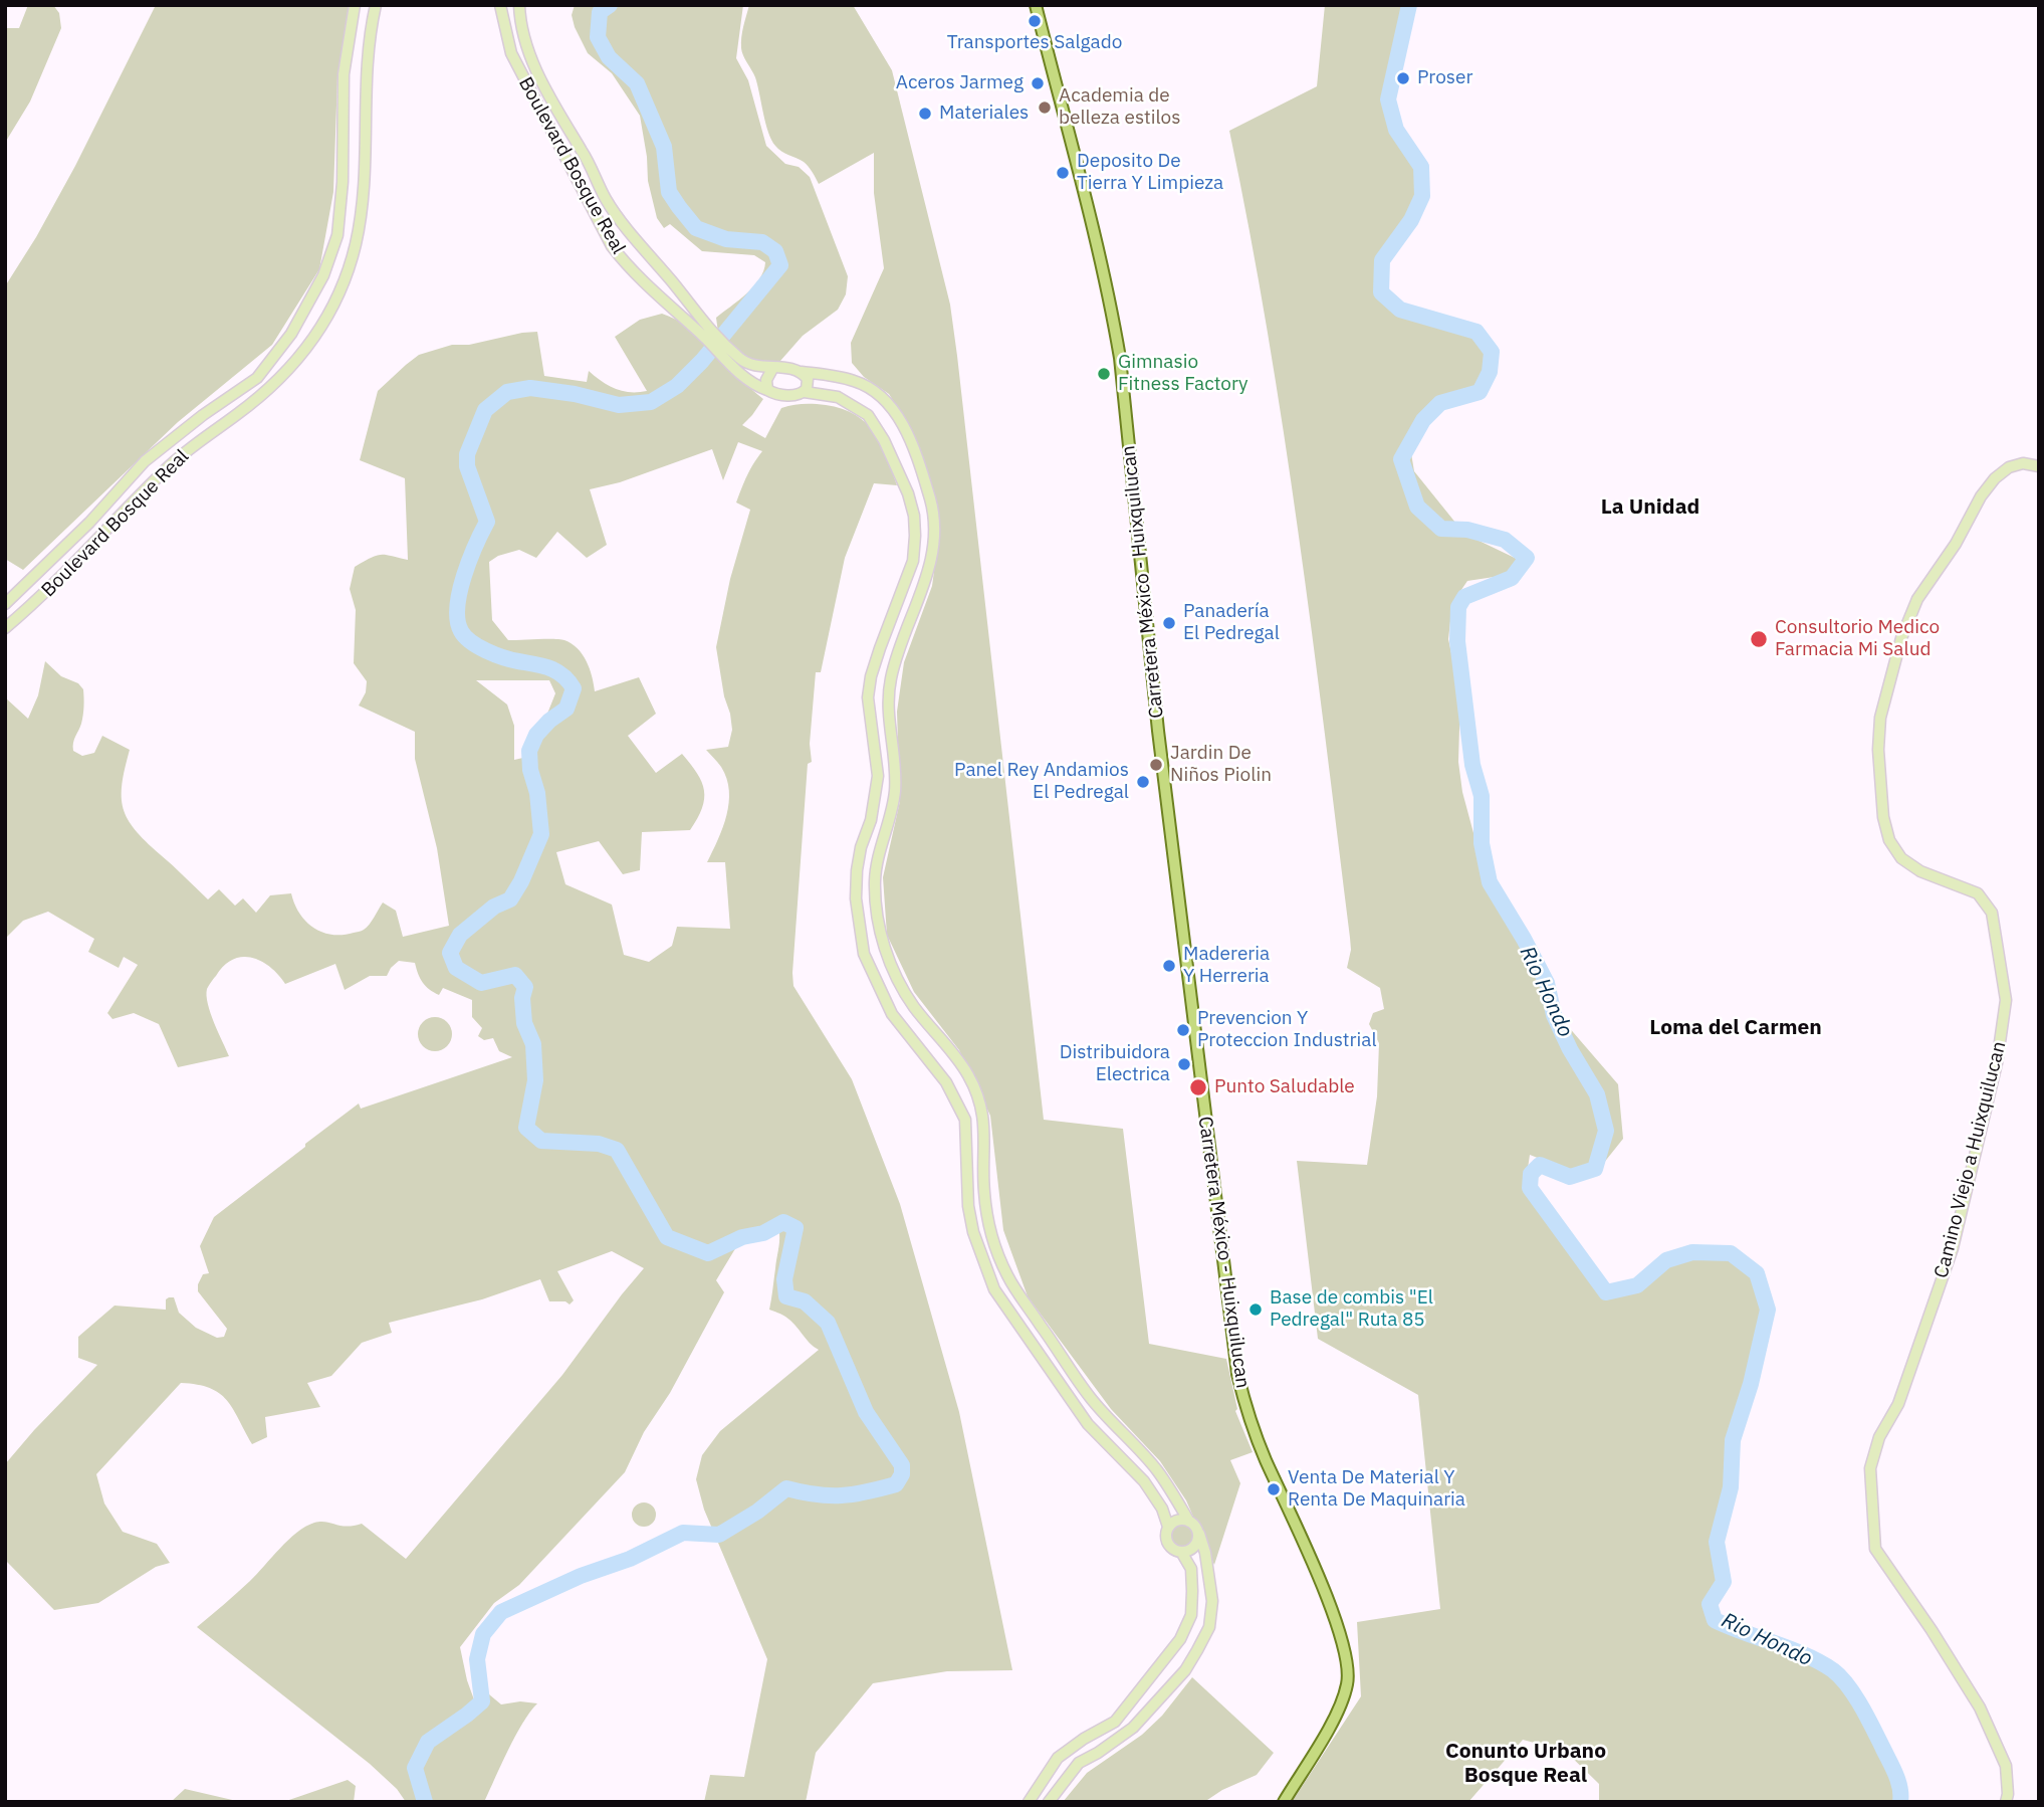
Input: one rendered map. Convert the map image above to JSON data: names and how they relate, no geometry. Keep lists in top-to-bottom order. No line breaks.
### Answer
{"streets":{"main road":["Carretera México - Huixquilucan"],"street":["Boulevard Bosque Real","Camino Viejo a Huixquilucan"]},"districts":["La Unidad","Loma del Carmen","Conunto Urbano Bosque Real"],"water":["Rio Hondo"],"places":["Transportes Salgado","Proser","Aceros Jarmeg","Academia de belleza estilos","Materiales","Deposito De Tierra Y Limpieza","Gimnasio Fitness Factory","Panadería El Pedregal","Consultorio Medico Farmacia Mi Salud","Jardin De Niños Piolin","Panel Rey Andamios El Pedregal","Madereria Y Herreria","Prevencion Y Proteccion Industrial","Distribuidora Electrica","Punto Saludable","Base de combis \"El Pedregal\" Ruta 85","Venta De Material Y Renta De Maquinaria"]}
